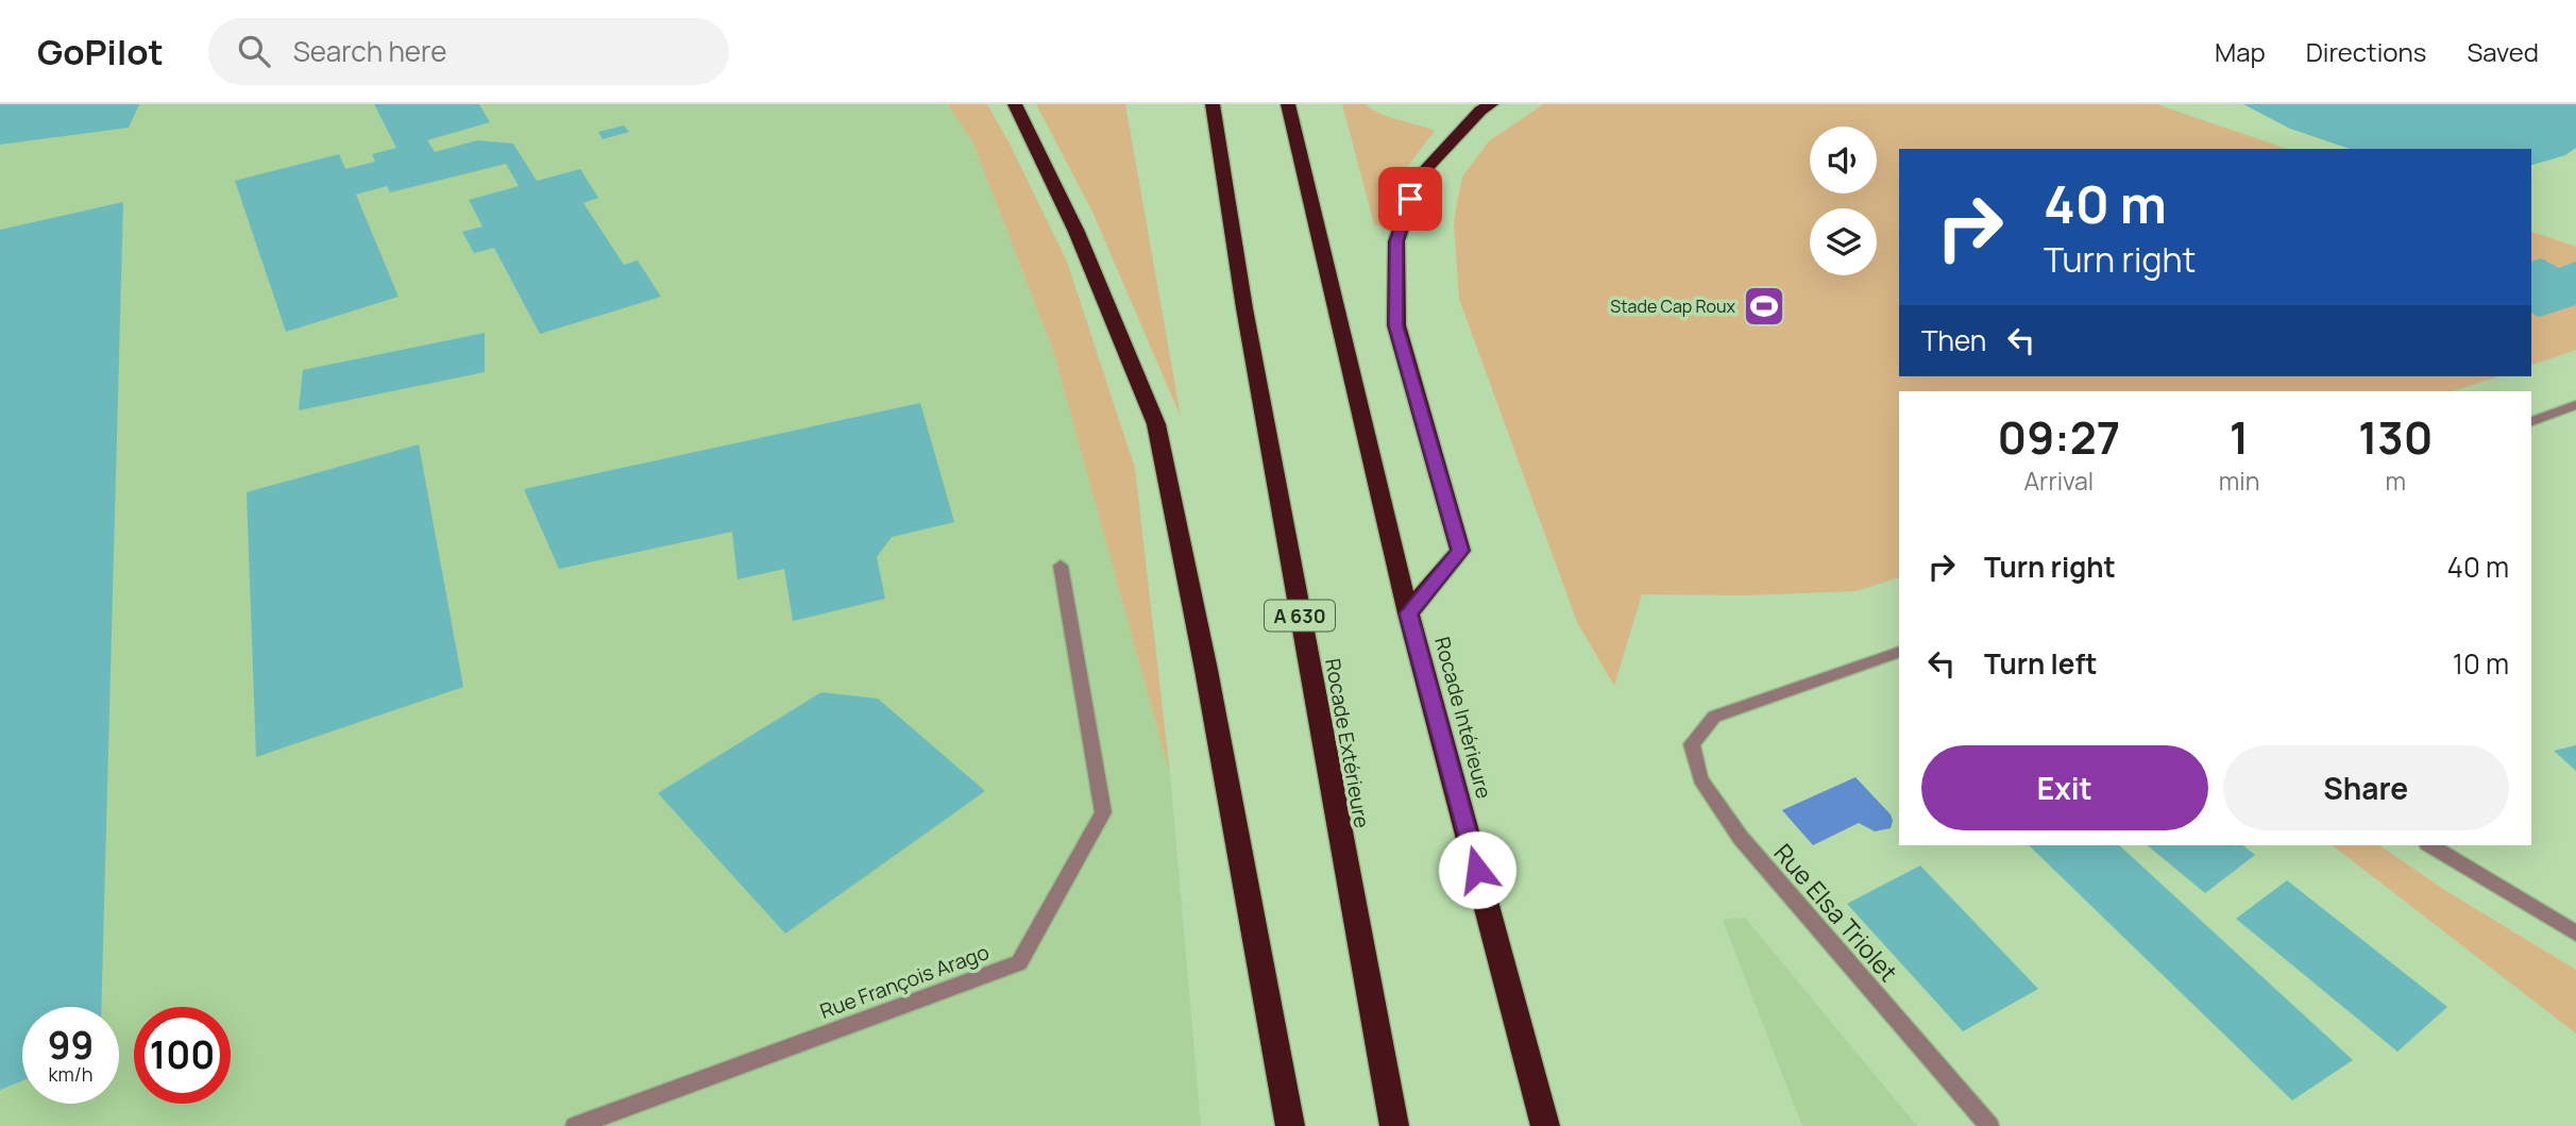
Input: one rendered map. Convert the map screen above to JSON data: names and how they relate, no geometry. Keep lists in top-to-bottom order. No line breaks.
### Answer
{"streets":{"highway":["A 630","Rocade Intérieure","Rocade Extérieure"],"street":["Rue Elsa Triolet","Rue François Arago"]},"places":{"sports":["Stade Cap Roux"]},"page":{"header":"GoPilot","search":"Search here","nav":["Map","Directions","Saved"],"turn":["40 m","Turn right"],"then":"Then","eta":["09:27","Arrival","1","min","130","m"],"list":[{"name":"Turn right","value":"40 m"},{"name":"Turn left","value":"10 m"}],"buttons":["Exit","Share"],"speed":"99 km/h","limit":"100"}}
